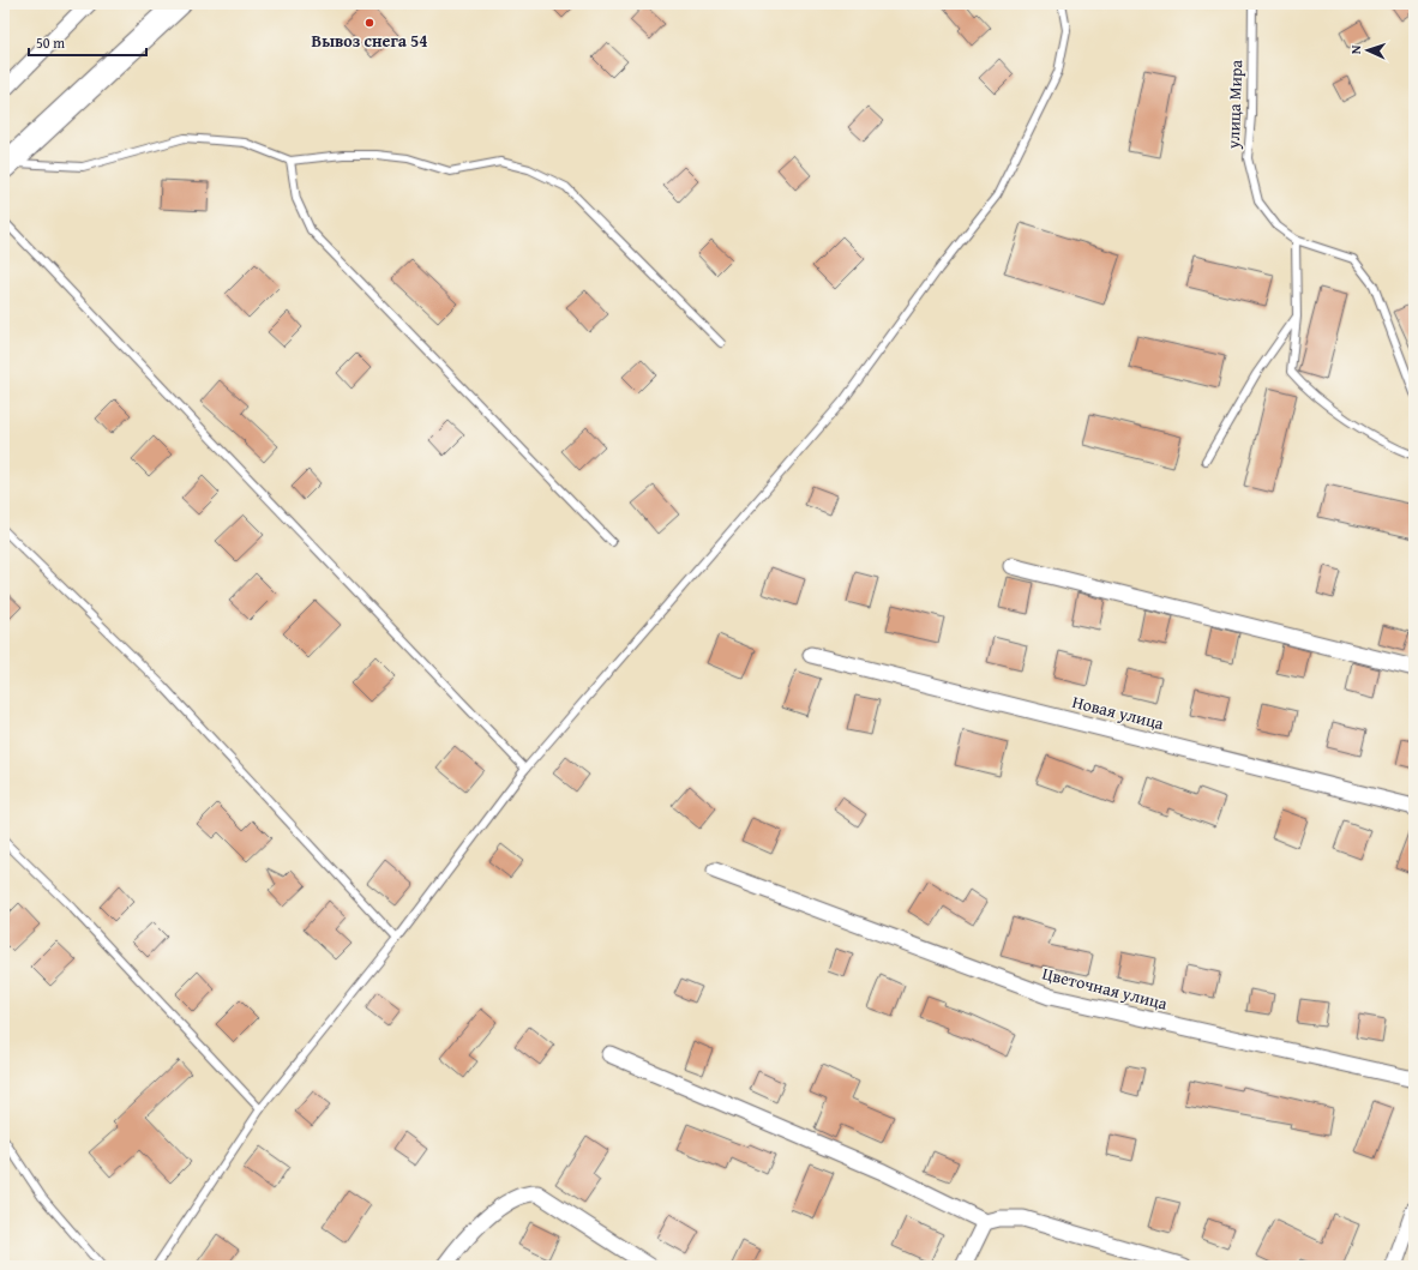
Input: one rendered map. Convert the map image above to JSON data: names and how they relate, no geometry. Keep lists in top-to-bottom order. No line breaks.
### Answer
{"streets":{"street":["Новая улица","Цветочная улица"],"lane":["улица Мира"]},"places":["Вывоз снега 54"],"scale_bar":"50 m","north":"left"}
